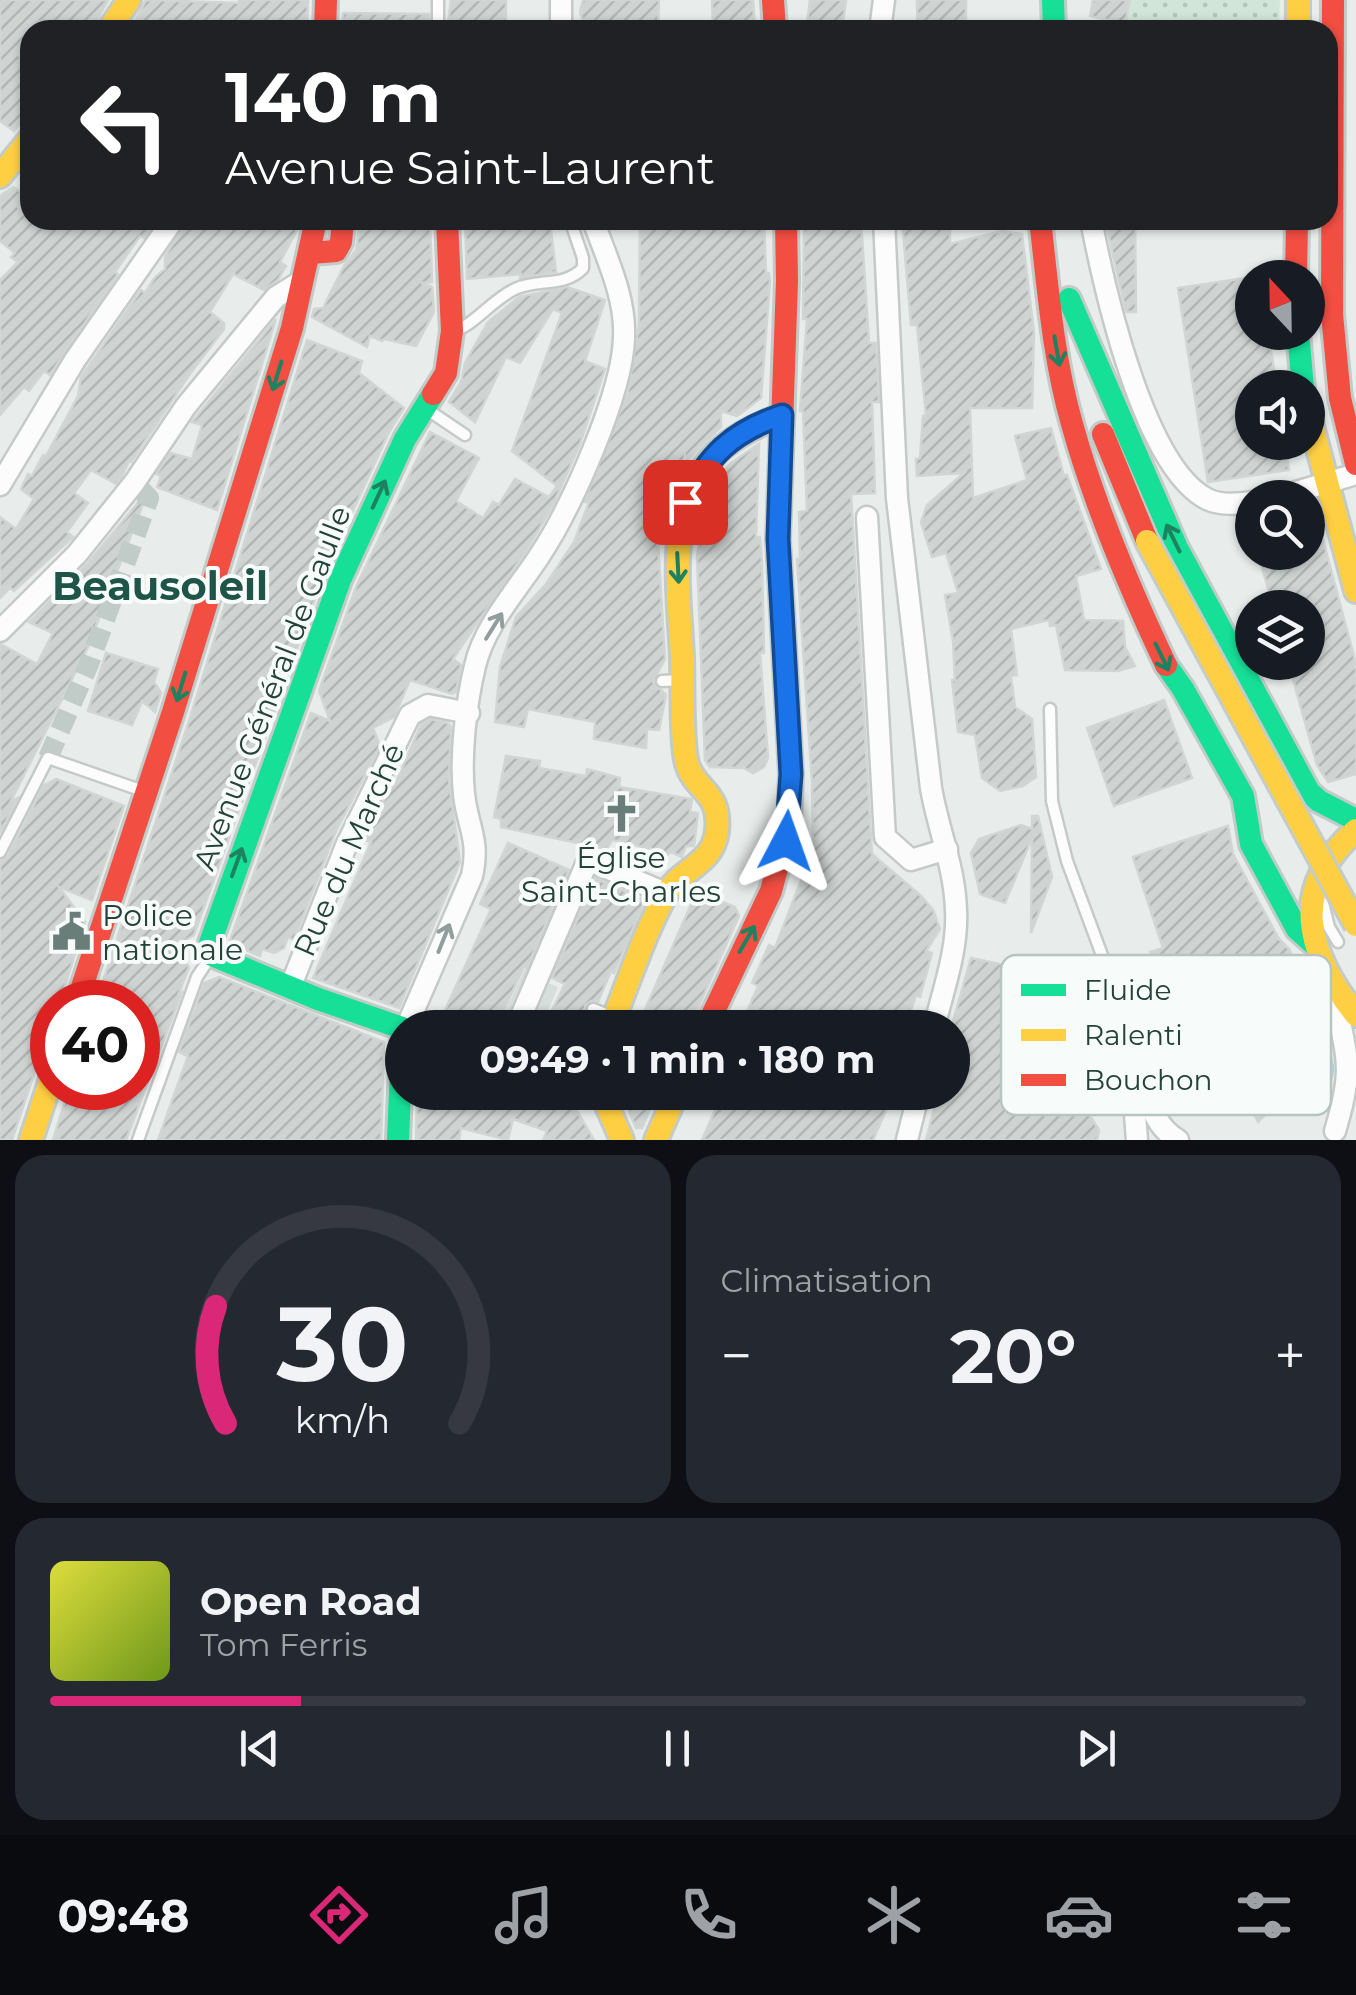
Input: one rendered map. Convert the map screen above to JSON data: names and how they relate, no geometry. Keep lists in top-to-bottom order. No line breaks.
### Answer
{"streets":{"main road":["Avenue Général de Gaulle"],"street":["Rue du Marché"]},"districts":["Beausoleil"],"places":{"church":["Église Saint-Charles"],"public building":["Police nationale"]},"legend":["Fluide","Ralenti","Bouchon"],"north":"top","page":{"turn":["140 m","Avenue Saint-Laurent"],"limit":"40","trip":"09:49 · 1 min · 180 m","tile":"Climatisation","heat":["−","20°","+"],"song":["Open Road","Tom Ferris"],"tabs":"09:48","gauge":["30","km/h"]}}
